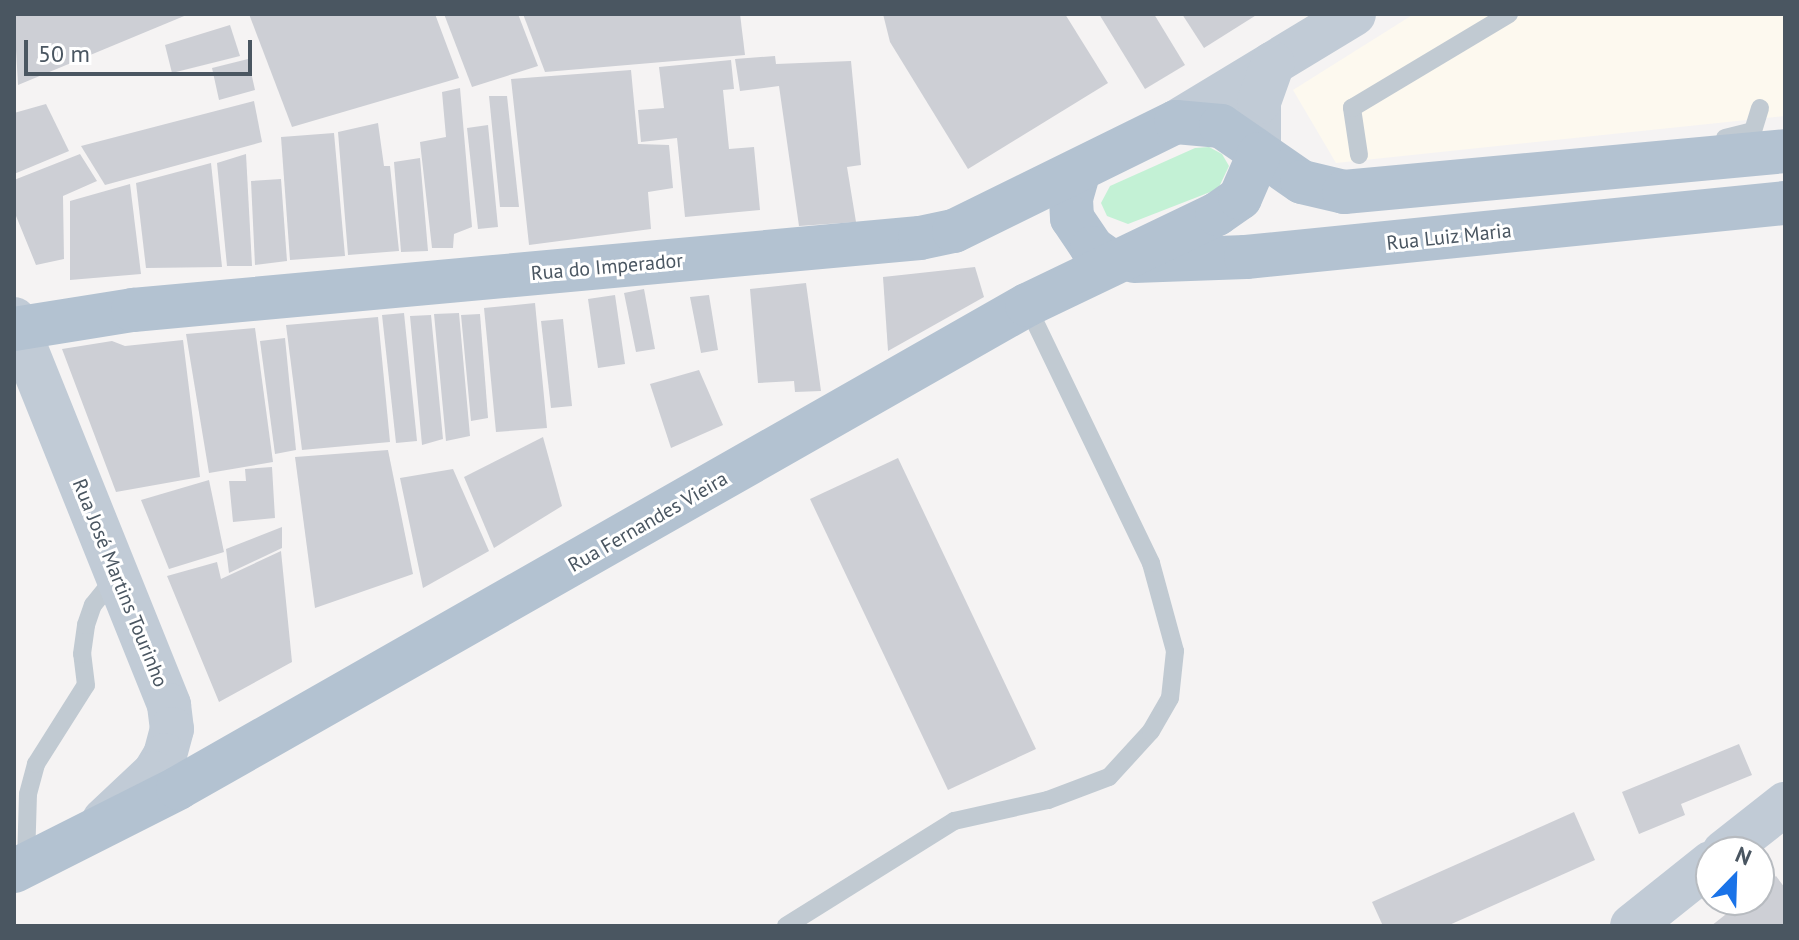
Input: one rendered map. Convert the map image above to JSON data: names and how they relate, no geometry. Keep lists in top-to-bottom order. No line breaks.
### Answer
{"streets":{"main road":["Rua Luiz Maria","Rua do Imperador","Rua Fernandes Vieira","Rua José Martins Tourinho"]},"crossings":[["Rua Luiz Maria","Rua Fernandes Vieira"],["Rua do Imperador","Rua José Martins Tourinho"],["Rua Fernandes Vieira","Rua José Martins Tourinho"]],"scale_bar":"50 m","north":"top right"}
